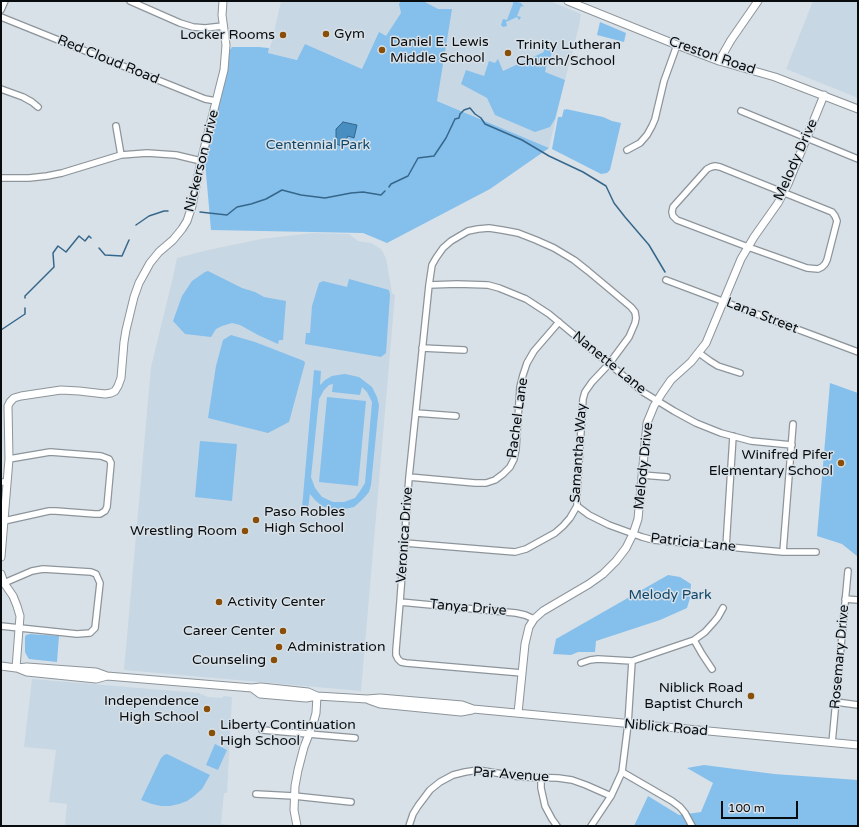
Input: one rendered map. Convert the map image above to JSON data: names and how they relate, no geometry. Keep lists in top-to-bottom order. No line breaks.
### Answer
{"streets":{"street":["Creston Road","Red Cloud Road","Melody Drive","Nickerson Drive","Lana Street","Nanette Lane","Rachel Lane","Samantha Way","Veronica Drive","Patricia Lane","Tanya Drive","Rosemary Drive","Niblick Road","Par Avenue"]},"crossings":[["Creston Road","Melody Drive"],["Red Cloud Road","Nickerson Drive"],["Melody Drive","Lana Street"],["Melody Drive","Nanette Lane"],["Melody Drive","Veronica Drive"],["Melody Drive","Patricia Lane"],["Melody Drive","Tanya Drive"],["Melody Drive","Niblick Road"],["Nanette Lane","Rachel Lane"],["Nanette Lane","Samantha Way"],["Nanette Lane","Veronica Drive"],["Rachel Lane","Veronica Drive"],["Samantha Way","Veronica Drive"],["Samantha Way","Patricia Lane"],["Veronica Drive","Tanya Drive"],["Rosemary Drive","Niblick Road"]],"parks":["Centennial Park","Melody Park"],"places":["Gym","Locker Rooms","Daniel E. Lewis Middle School","Trinity Lutheran Church/School","Winifred Pifer Elementary School","Paso Robles High School","Wrestling Room","Activity Center","Career Center","Administration","Counseling","Niblick Road Baptist Church","Independence High School","Liberty Continuation High School"],"scale_bar":"100 m"}
